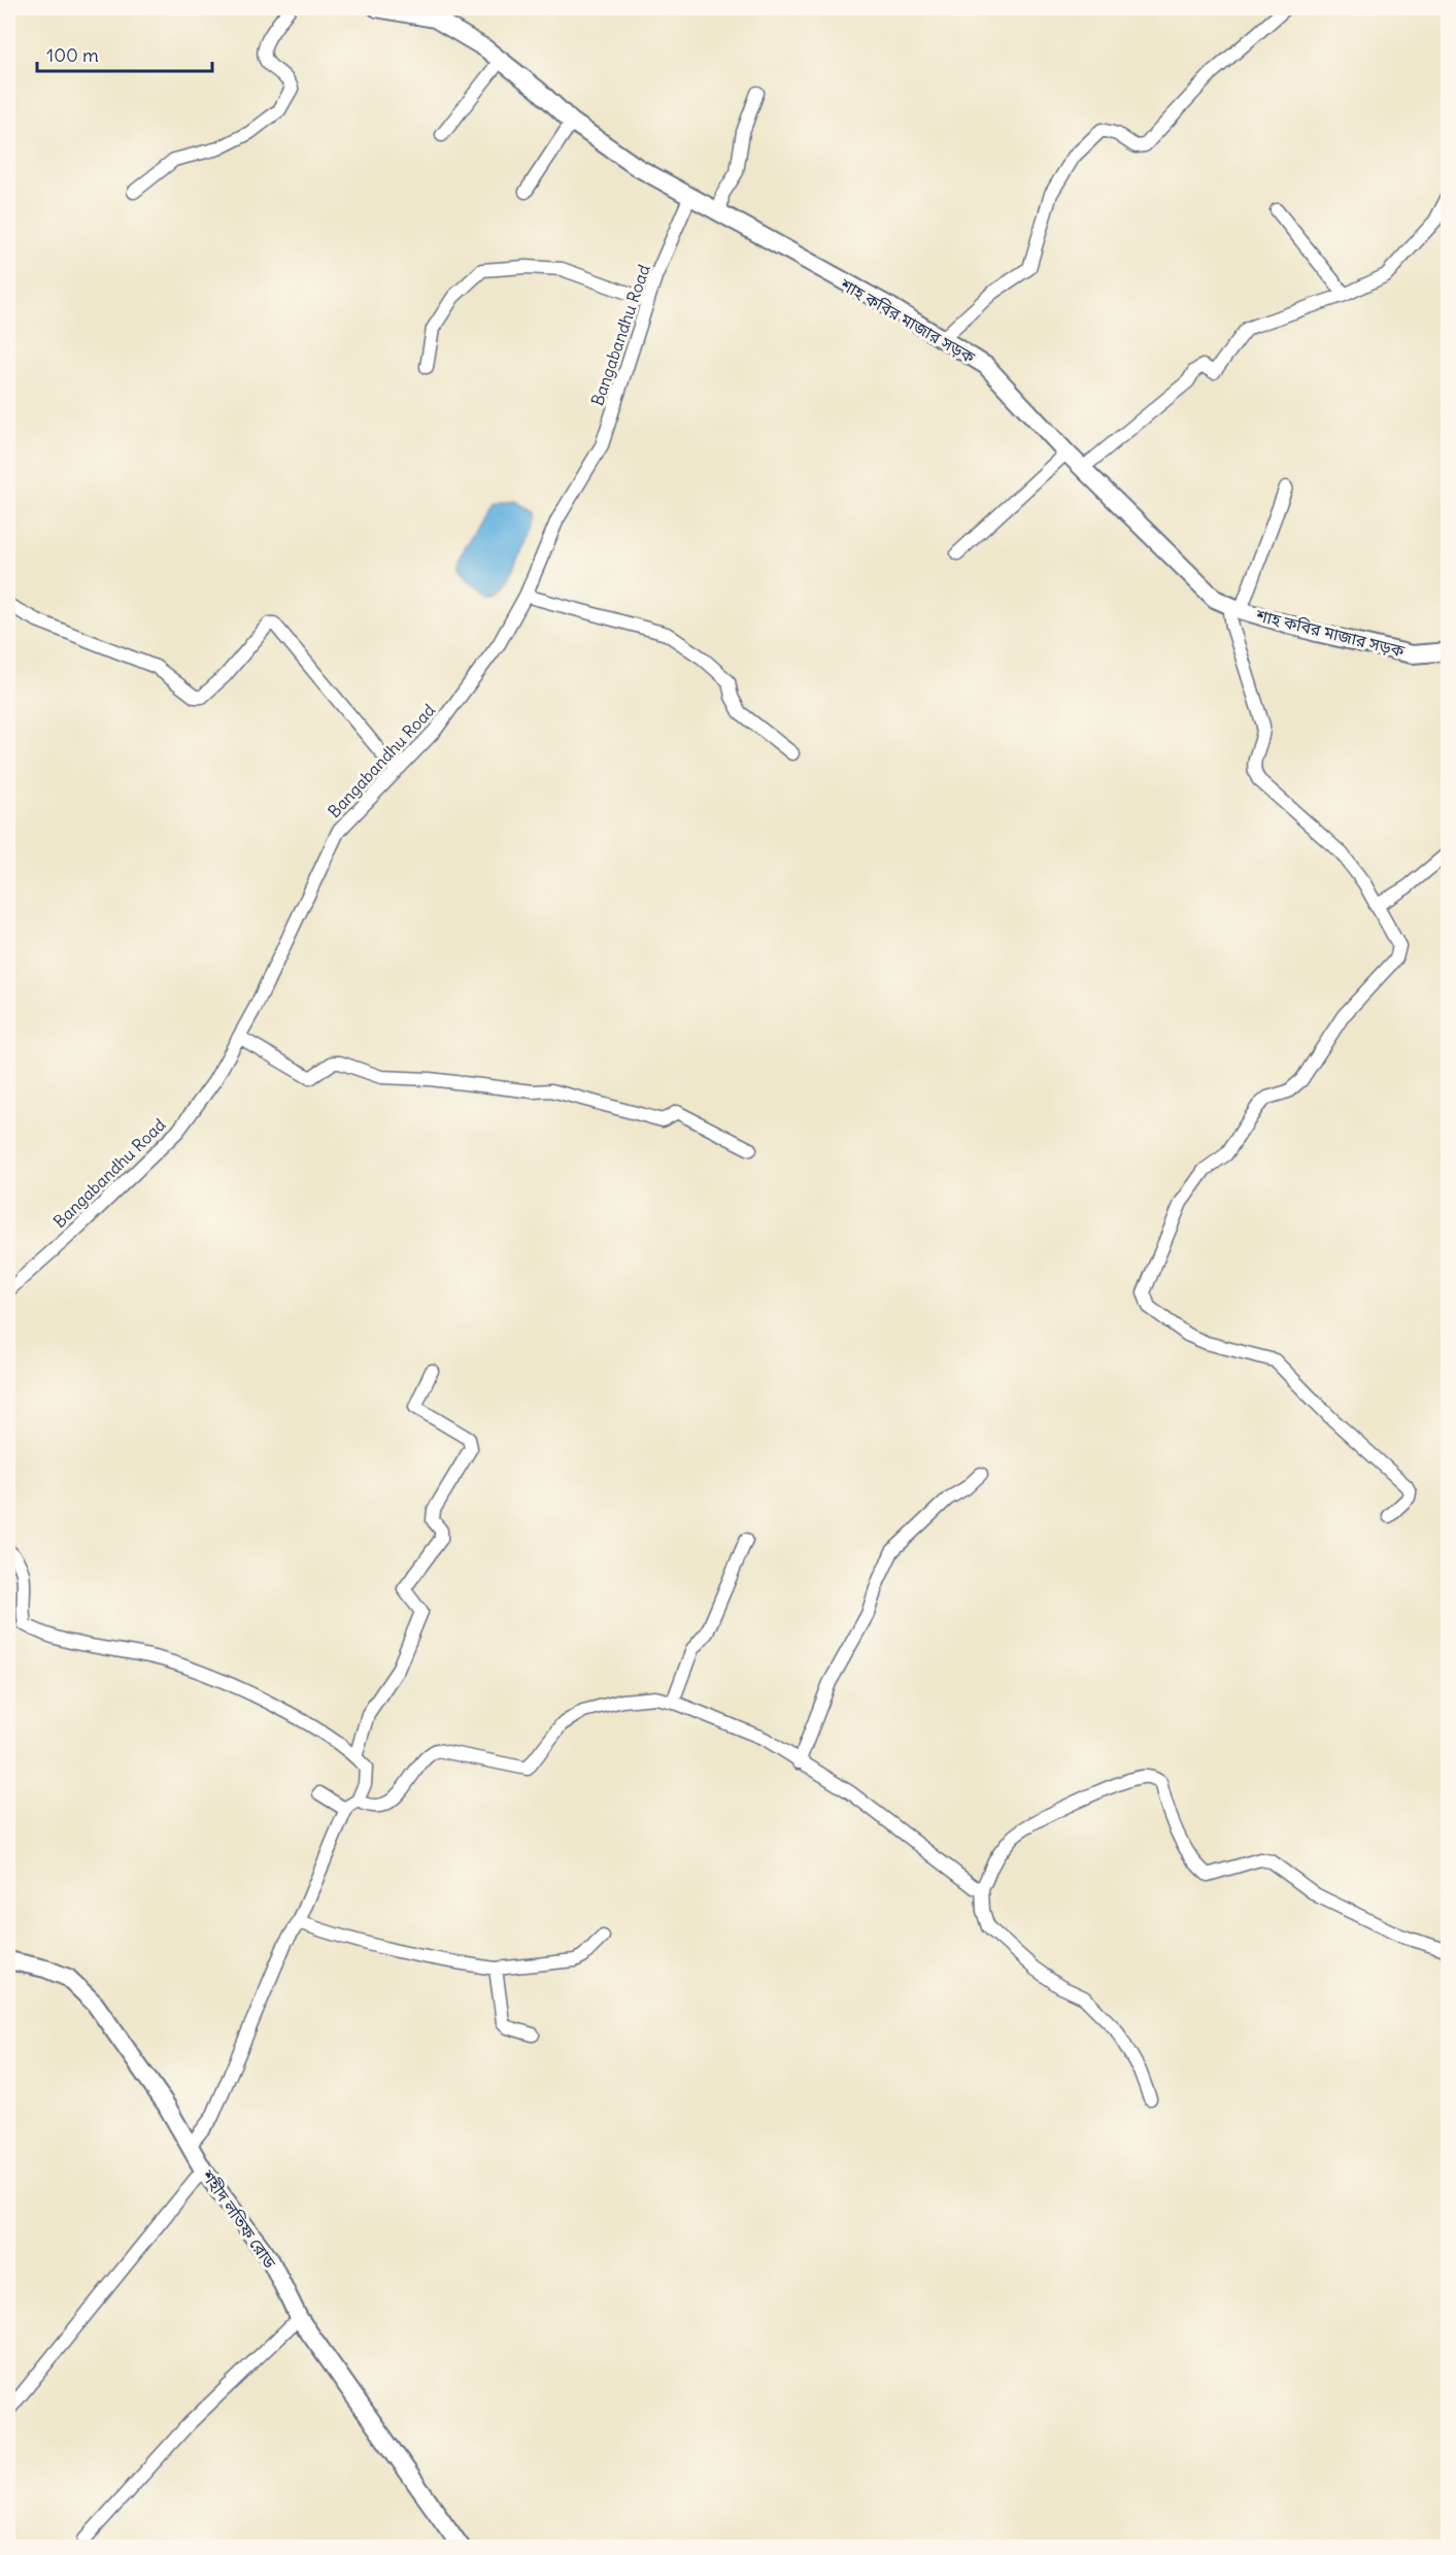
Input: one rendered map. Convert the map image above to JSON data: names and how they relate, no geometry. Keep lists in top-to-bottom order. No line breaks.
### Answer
{"streets":{"street":["শাহ কবির মাজার সড়ক","Bangabandhu Road","শহীদ লতিফ রোড"]},"crossings":[["শাহ কবির মাজার সড়ক","Bangabandhu Road"]],"scale_bar":"100 m"}
